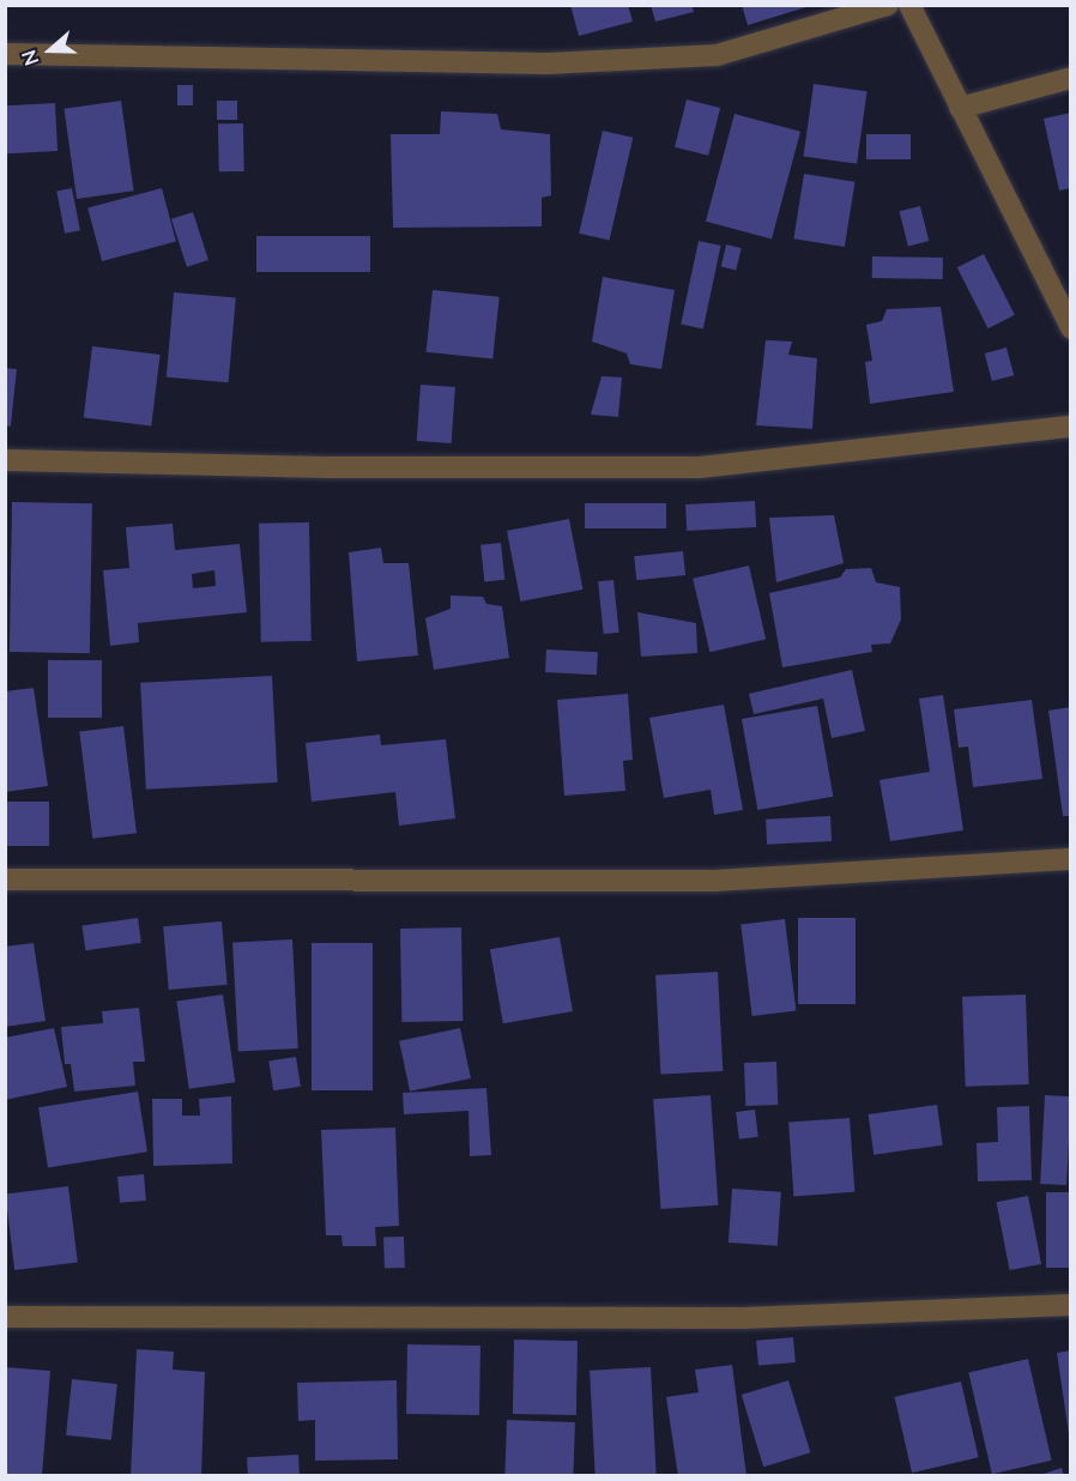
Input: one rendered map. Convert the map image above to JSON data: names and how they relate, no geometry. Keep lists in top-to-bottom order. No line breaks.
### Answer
{"north":"left"}
